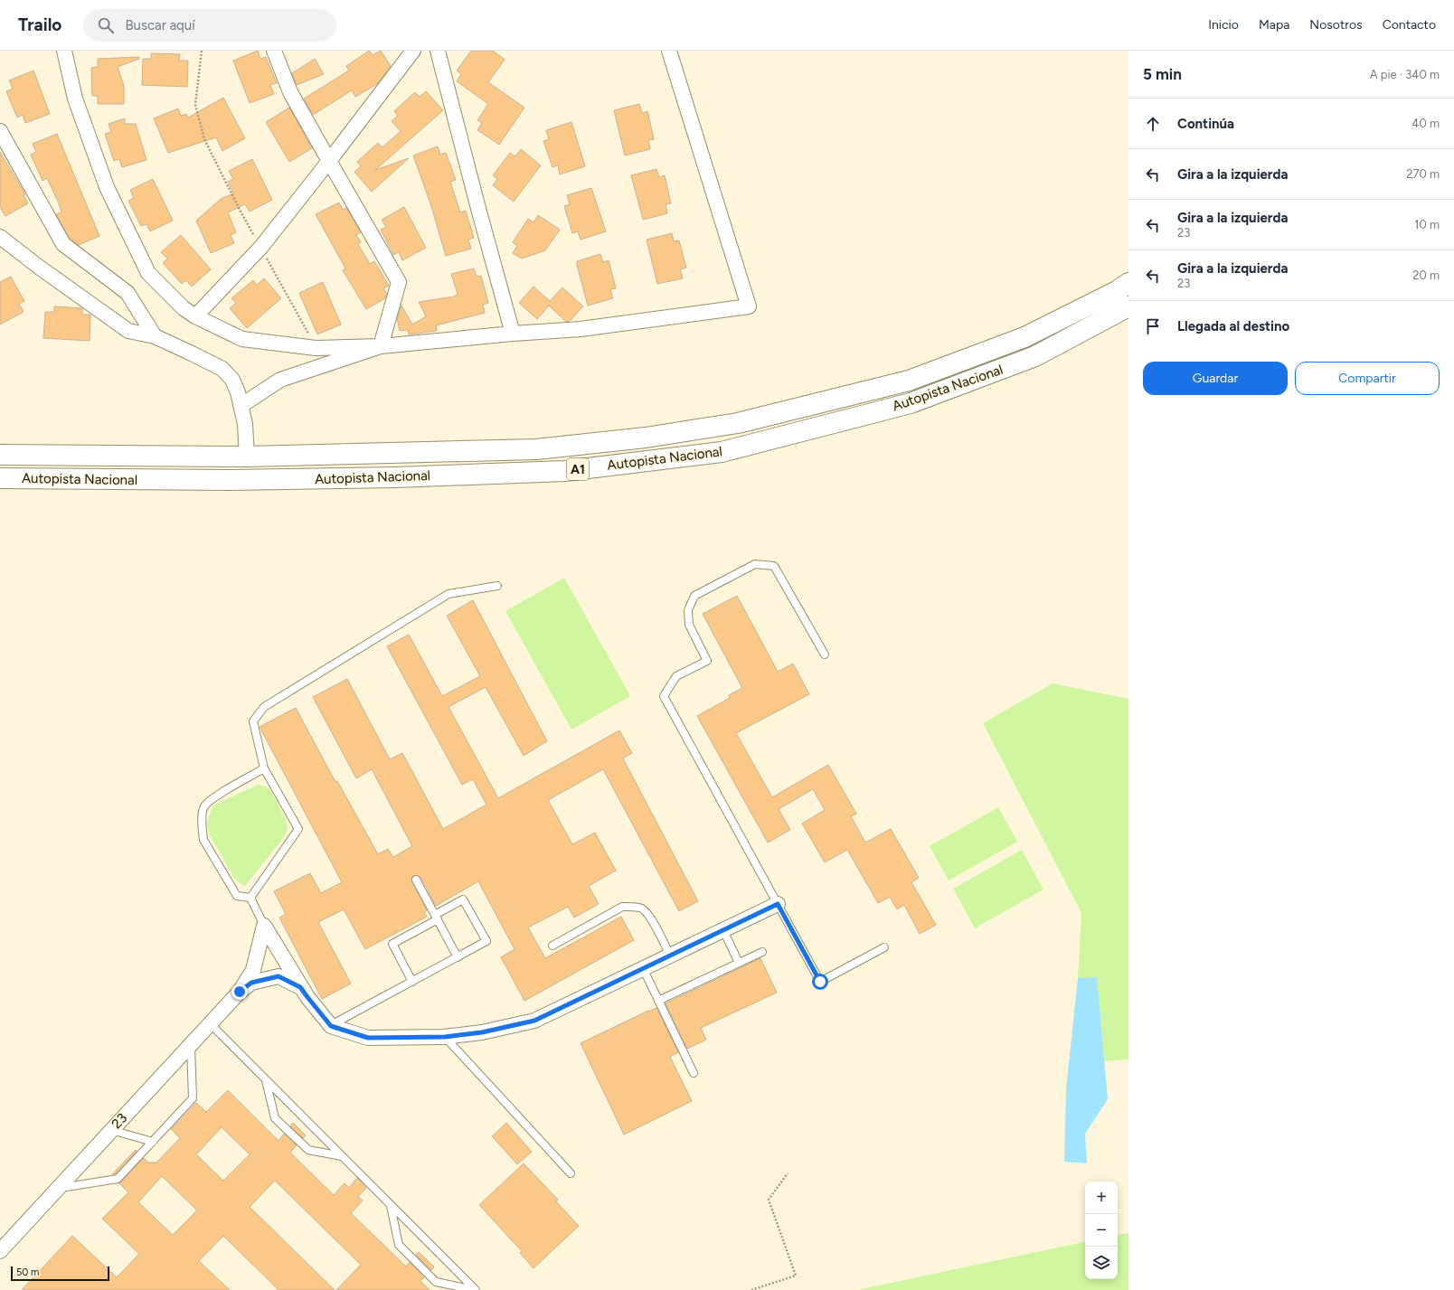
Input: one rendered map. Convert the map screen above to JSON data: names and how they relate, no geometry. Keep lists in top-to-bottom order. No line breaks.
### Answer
{"streets":{"highway":["Autopista Nacional","A1"],"street":["23"]},"scale_bar":"50 m","page":{"header":"Trailo","search":"Buscar aquí","nav":["Inicio","Mapa","Nosotros","Contacto"],"heading":["5 min","A pie · 340 m"],"list":[["Continúa","40 m"],["Gira a la izquierda","270 m"],["Gira a la izquierda","23","10 m"],["Gira a la izquierda","23","20 m"],"Llegada al destino"],"buttons":["Guardar","Compartir"],"map_buttons":["+","−"],"scale":"50 m"}}
